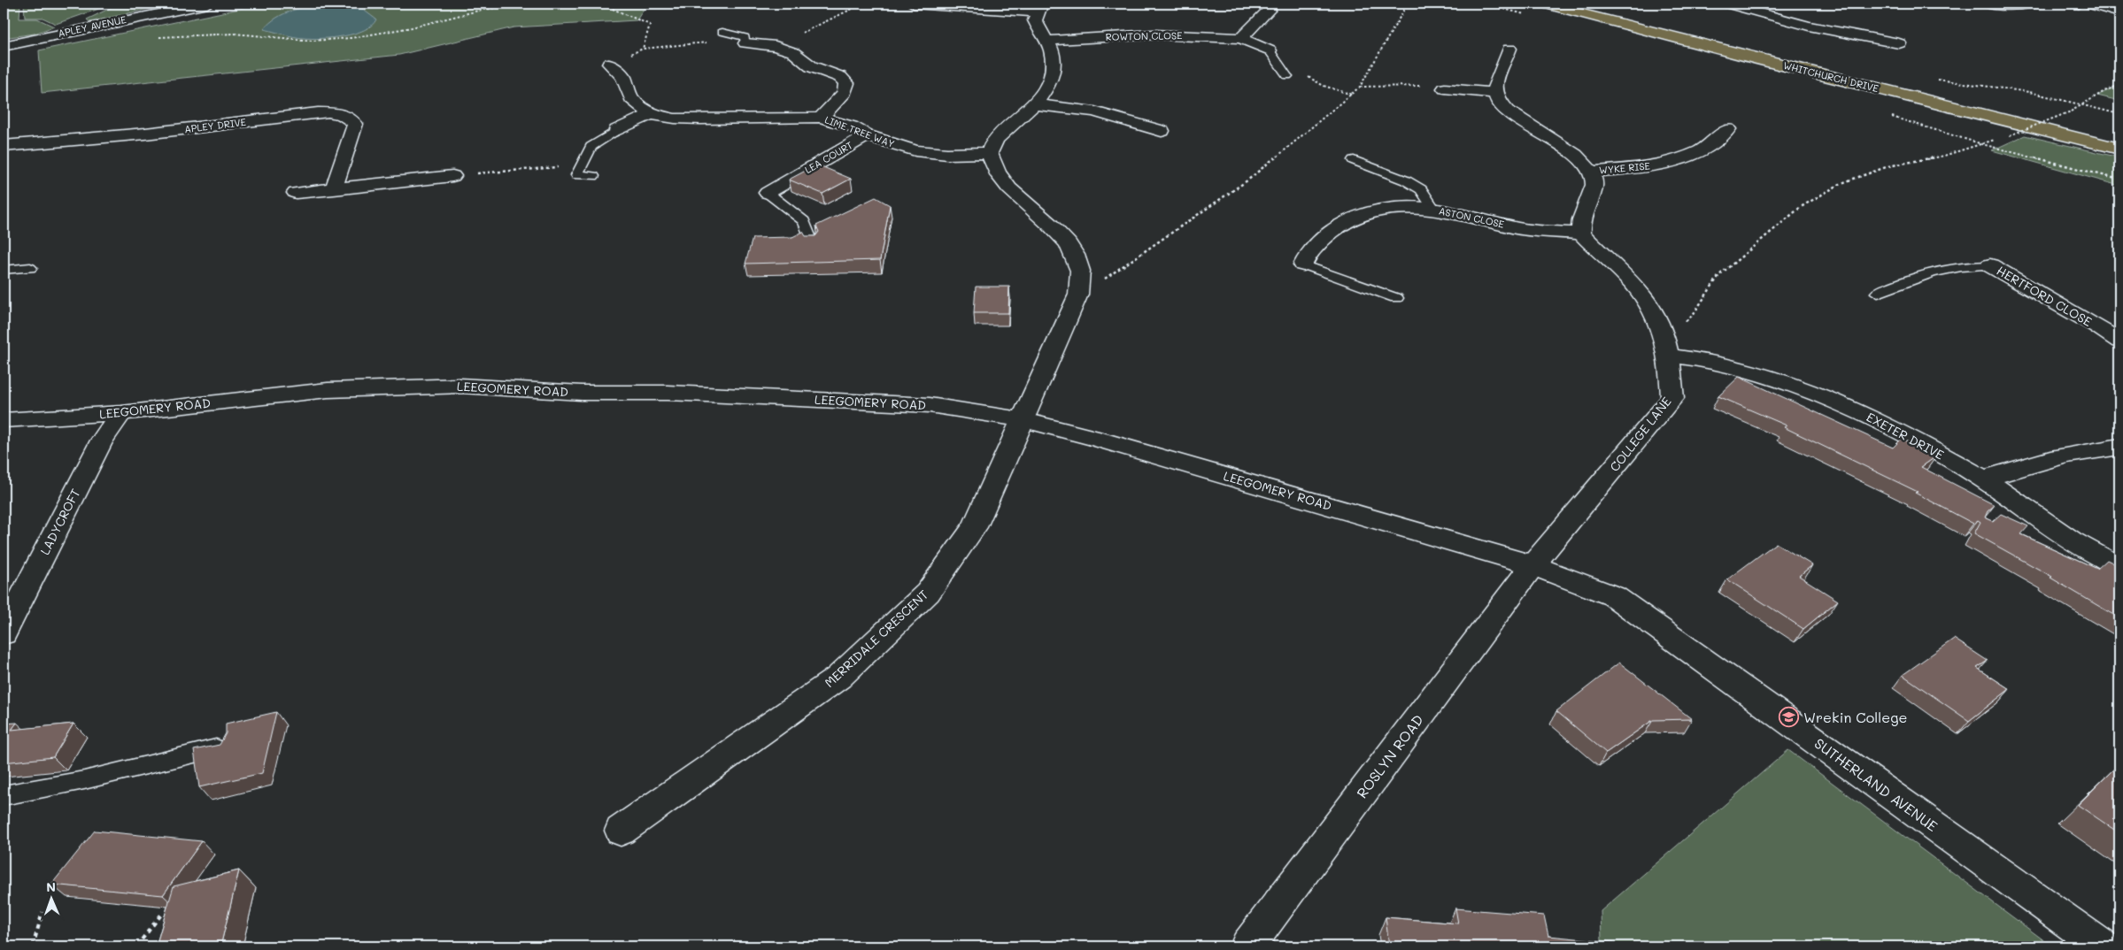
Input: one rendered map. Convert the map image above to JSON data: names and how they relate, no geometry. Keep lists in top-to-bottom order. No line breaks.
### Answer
{"streets":{"main road":["WHITCHURCH DRIVE"],"street":["APLEY AVENUE","ROWTON CLOSE","APLEY DRIVE","LIME TREE WAY","LEA COURT","WYKE RISE","ASTON CLOSE","HERTFORD CLOSE","LEEGOMERY ROAD","COLLEGE LANE","EXETER DRIVE","LADYCROFT","MERRIDALE CRESCENT","ROSLYN ROAD","SUTHERLAND AVENUE"]},"crossings":[["LIME TREE WAY","LEA COURT"],["ASTON CLOSE","COLLEGE LANE"],["LEEGOMERY ROAD","COLLEGE LANE"],["LEEGOMERY ROAD","LADYCROFT"],["LEEGOMERY ROAD","MERRIDALE CRESCENT"],["LEEGOMERY ROAD","ROSLYN ROAD"],["LEEGOMERY ROAD","SUTHERLAND AVENUE"],["COLLEGE LANE","EXETER DRIVE"],["COLLEGE LANE","ROSLYN ROAD"],["COLLEGE LANE","SUTHERLAND AVENUE"],["ROSLYN ROAD","SUTHERLAND AVENUE"]],"places":{"school or university":["Wrekin College"]},"north":"top"}
